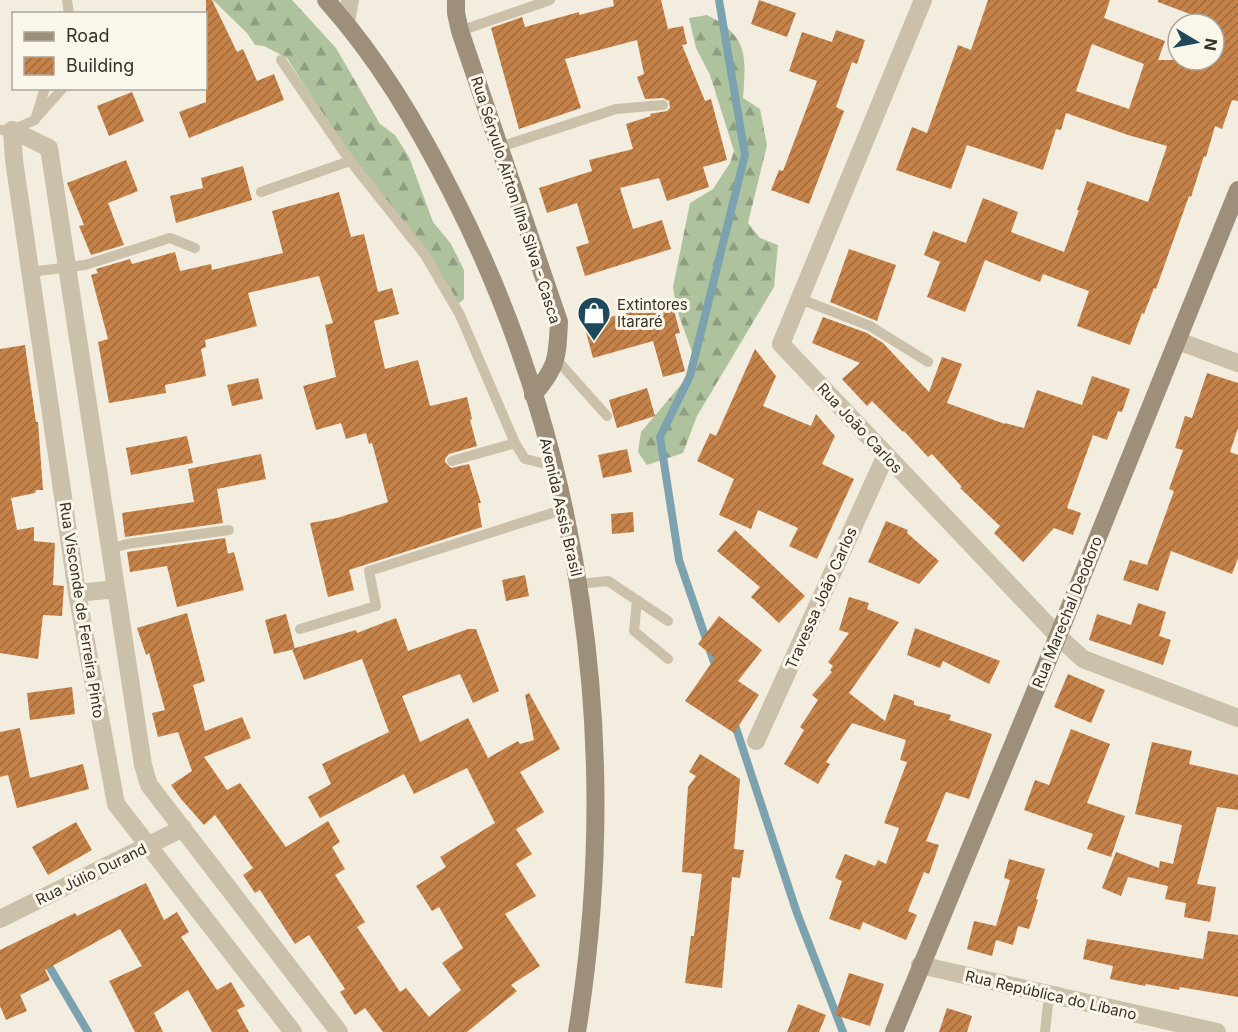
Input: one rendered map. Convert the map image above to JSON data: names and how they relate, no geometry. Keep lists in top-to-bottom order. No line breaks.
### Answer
{"streets":{"street":["Rua Sérvulo Airton Ilha Silva - Casca","Rua João Carlos","Avenida Assis Brasil","Travessa João Carlos","Rua Visconde de Ferreira Pinto","Rua Marechal Deodoro","Rua Júlio Durand","Rua República do Líbano"]},"crossings":[["Rua Sérvulo Airton Ilha Silva - Casca","Avenida Assis Brasil"],["Rua João Carlos","Travessa João Carlos"],["Rua João Carlos","Rua Marechal Deodoro"],["Rua Visconde de Ferreira Pinto","Rua Júlio Durand"],["Rua Marechal Deodoro","Rua República do Líbano"]],"places":{"shop":["Extintores Itararé"]},"legend":["Road","Building"],"north":"right"}
